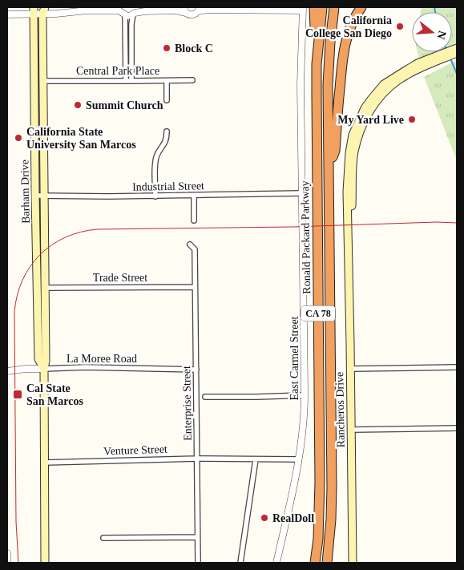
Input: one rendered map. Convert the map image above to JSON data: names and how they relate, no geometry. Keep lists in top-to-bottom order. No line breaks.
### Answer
{"streets":{"highway":["Ronald Packard Parkway","CA 78"],"main road":["Barham Drive","Rancheros Drive"],"street":["Central Park Place","Industrial Street","Trade Street","La Moree Road","East Carmel Street","Enterprise Street","Venture Street"]},"crossings":[["Central Park Place","Barham Drive"],["Industrial Street","Barham Drive"],["Industrial Street","East Carmel Street"],["Barham Drive","Trade Street"],["Barham Drive","La Moree Road"],["Barham Drive","Venture Street"],["Trade Street","Enterprise Street"],["La Moree Road","Enterprise Street"],["East Carmel Street","Venture Street"],["Enterprise Street","Venture Street"]],"places":{"other":["California College San Diego","Block C","Summit Church","My Yard Live","California State University San Marcos","RealDoll"],"transit":["Cal State San Marcos"]},"north":"right"}
